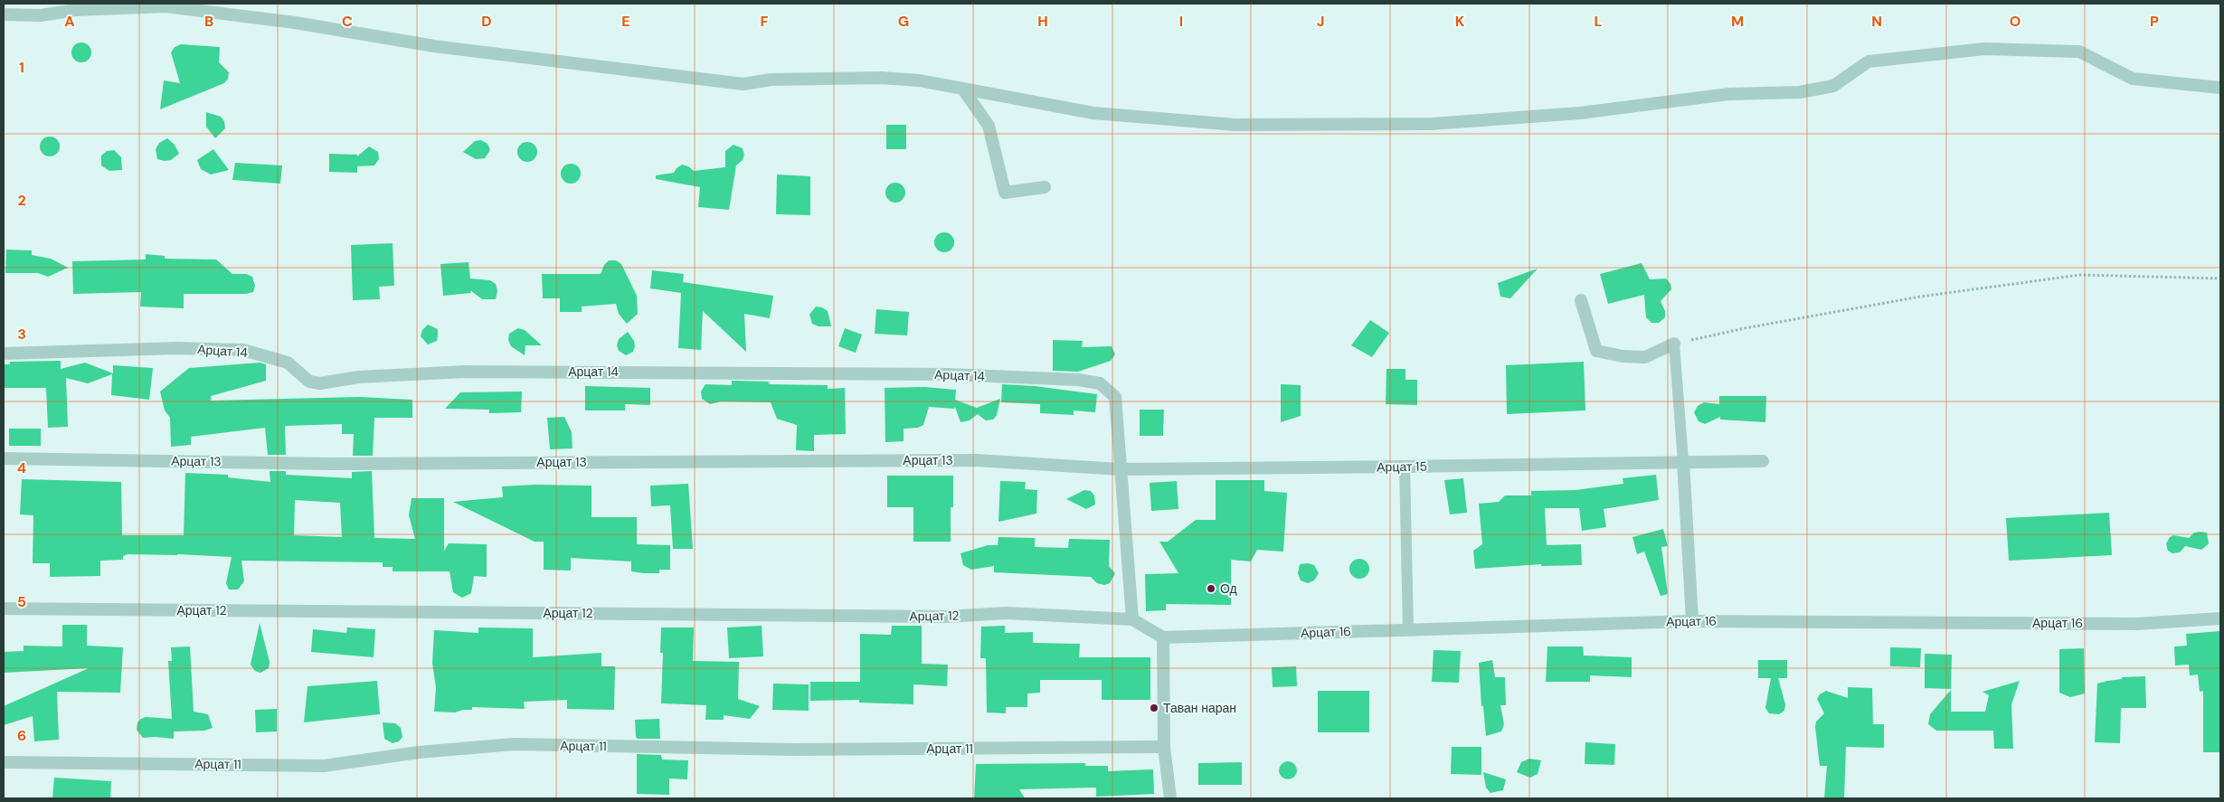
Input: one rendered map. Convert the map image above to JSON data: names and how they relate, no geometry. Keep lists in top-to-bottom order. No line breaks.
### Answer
{"streets":{"street":["Арцат 14","Арцат 13","Арцат 15","Арцат 12","Арцат 16","Арцат 11"]},"crossings":[["Арцат 14","Арцат 13"],["Арцат 14","Арцат 15"],["Арцат 14","Арцат 12"],["Арцат 13","Арцат 15"]],"places":["Од","Таван наран"],"grid":{"columns":["A","B","C","D","E","F","G","H","I","J","K","L","M","N","O","P"],"rows":["1","2","3","4","5","6"]}}
